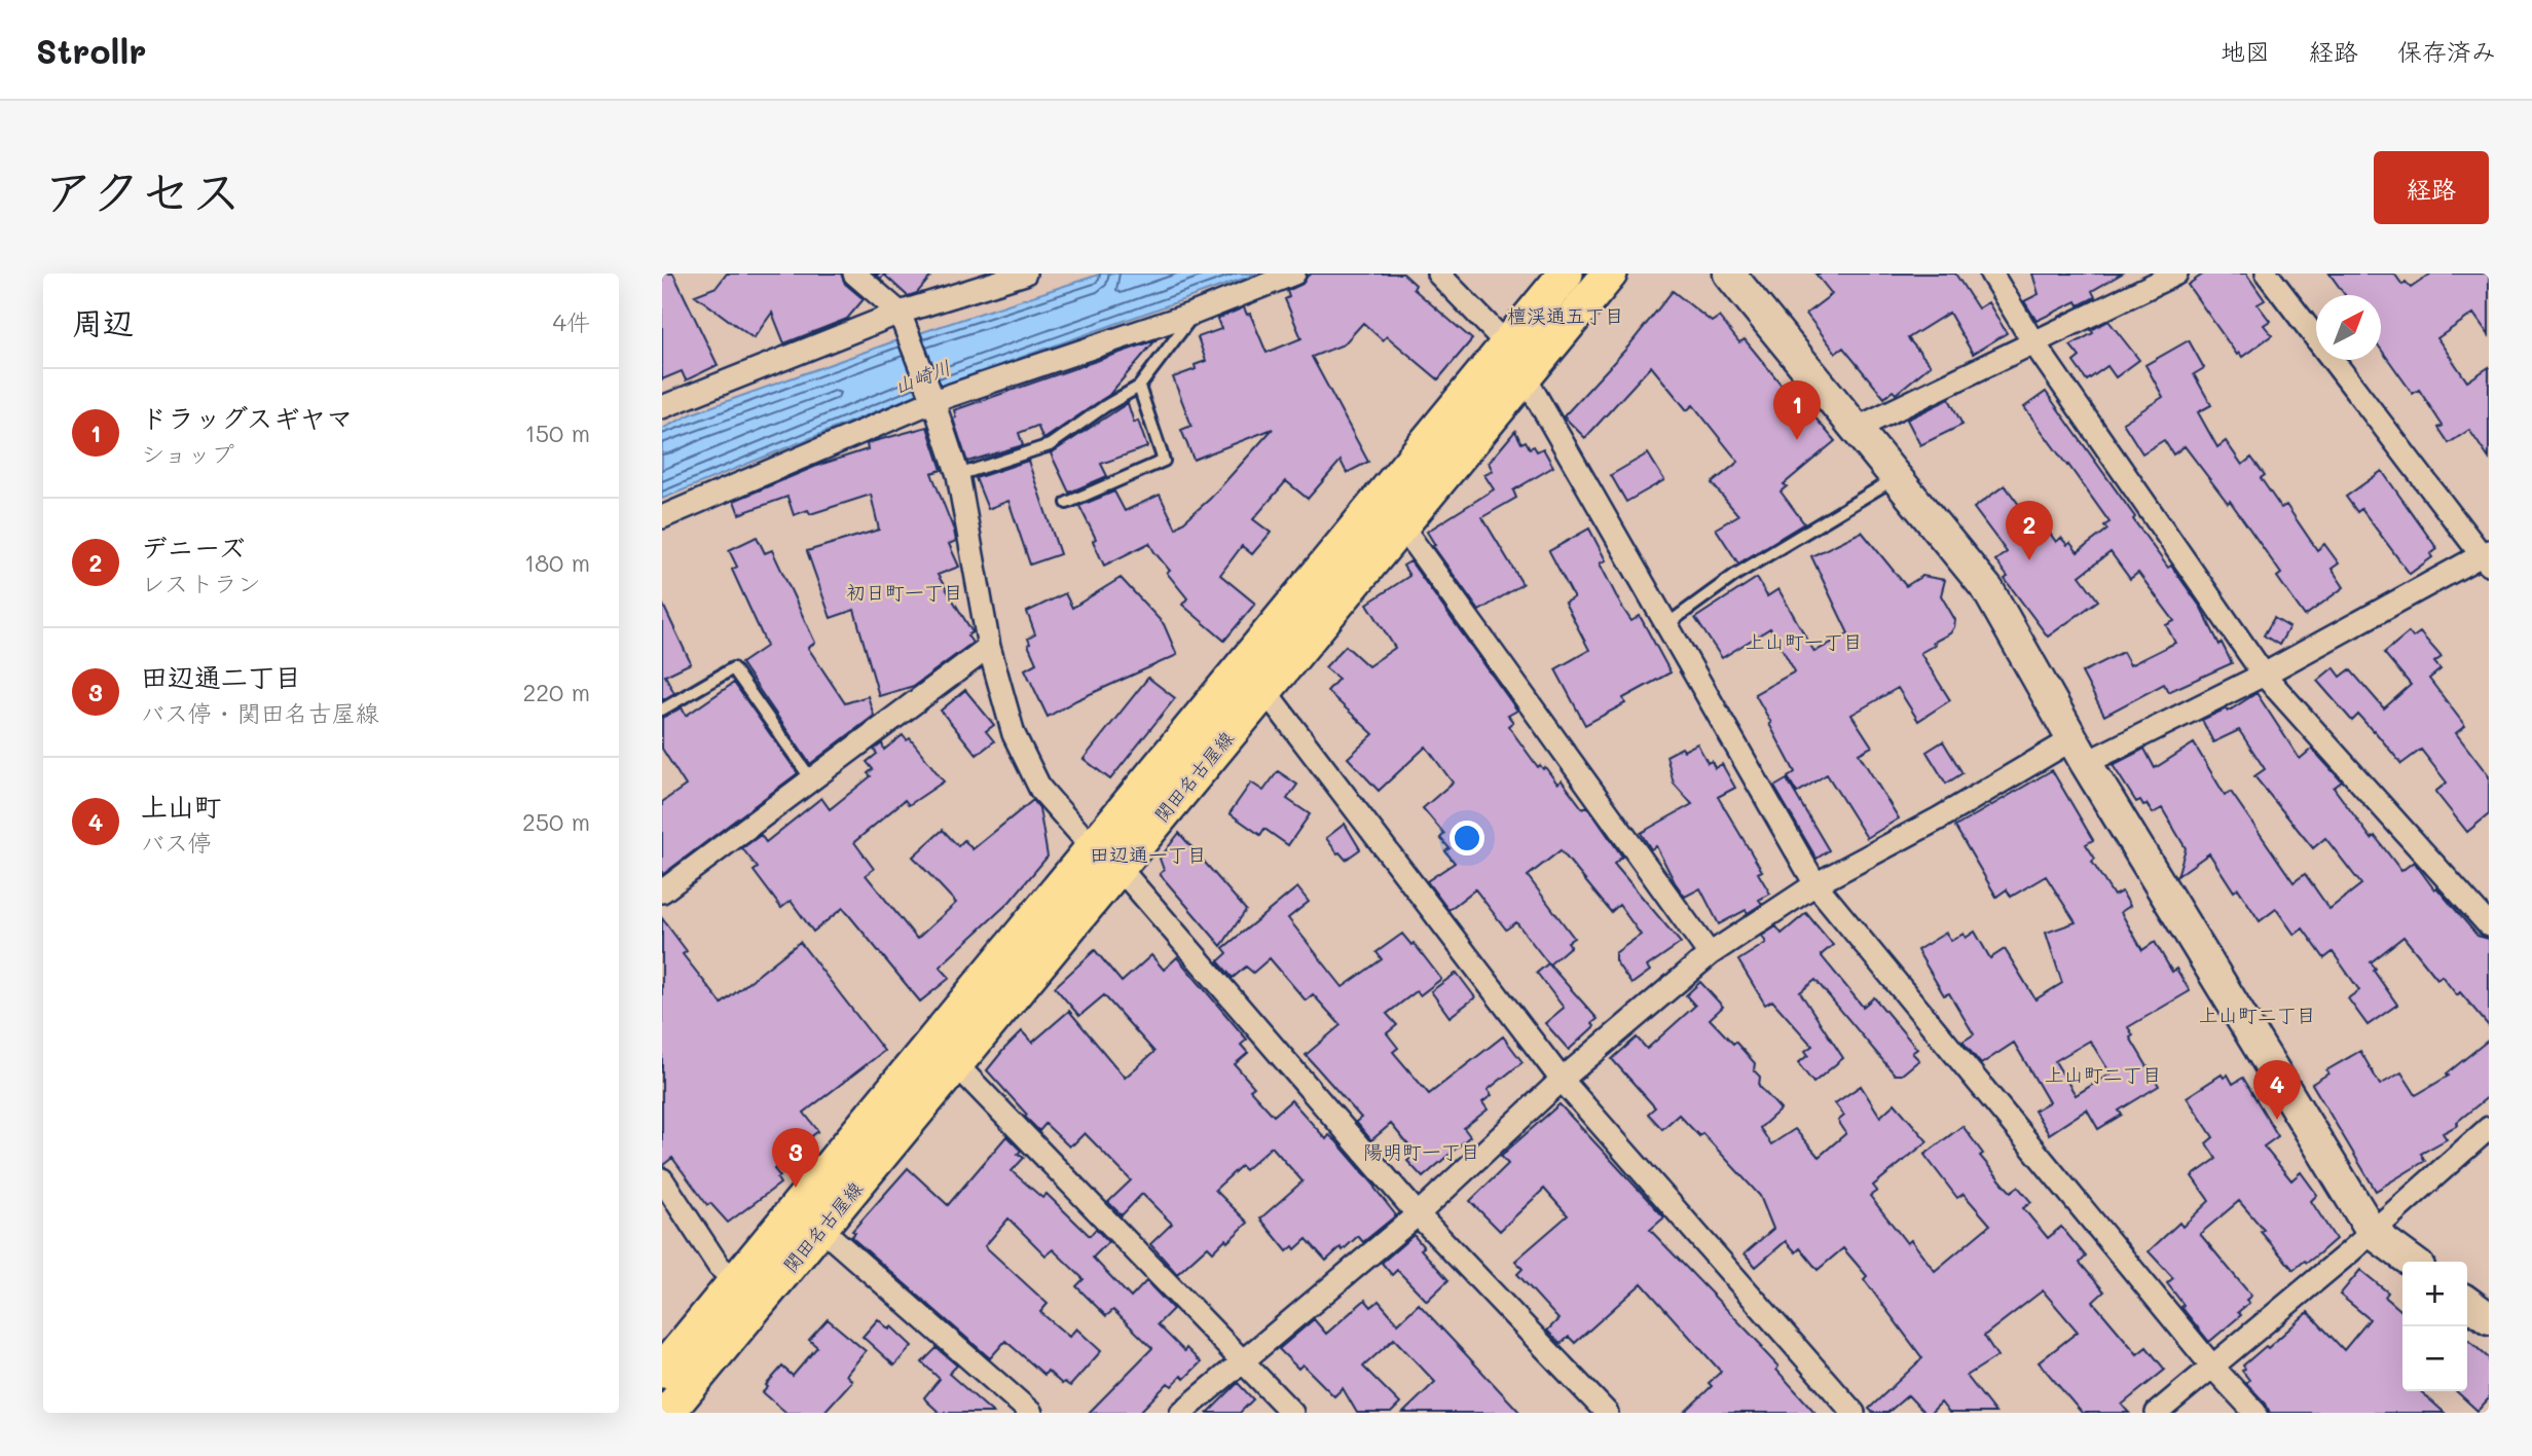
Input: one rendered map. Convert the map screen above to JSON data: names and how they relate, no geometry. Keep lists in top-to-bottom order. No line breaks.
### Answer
{"streets":{"main road":["関田名古屋線"]},"districts":["檀渓通五丁目","初日町一丁目","上山町一丁目","田辺通一丁目","上山町二丁目","上山町二丁目","陽明町一丁目"],"water":["山崎川"],"north":"top right","page":{"header":"Strollr","nav":["地図","経路","保存済み"],"title":"アクセス","buttons":"経路","heading":["周辺","4件"],"list":[{"mark":"1","name":"ドラッグスギヤマ","note":"ショップ","value":"150 m"},{"mark":"2","name":"デニーズ","note":"レストラン","value":"180 m"},{"mark":"3","name":"田辺通二丁目","note":"バス停 · 関田名古屋線","value":"220 m"},{"mark":"4","name":"上山町","note":"バス停","value":"250 m"}],"pins":["1","2","4","3"],"map_buttons":["+","−"]}}
